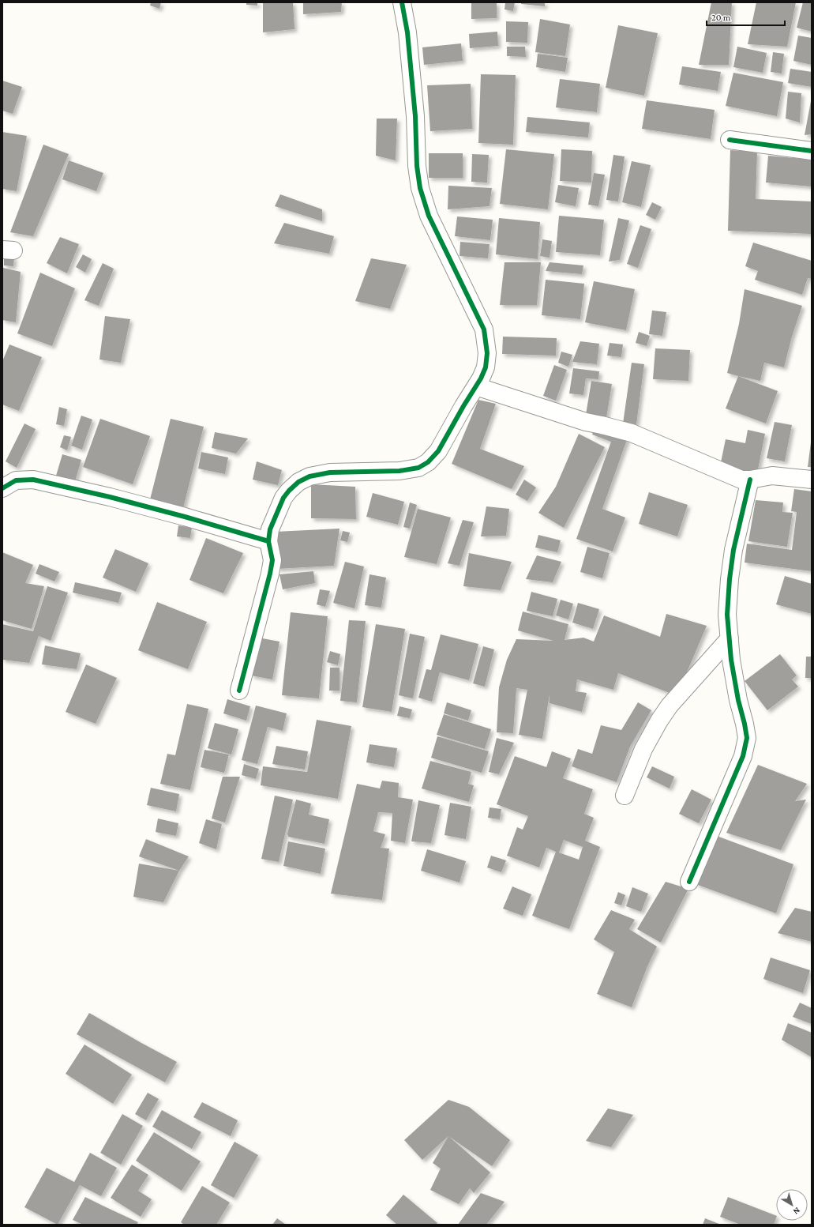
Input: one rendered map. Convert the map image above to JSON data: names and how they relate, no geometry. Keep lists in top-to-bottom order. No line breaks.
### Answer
{"scale_bar":"20 m","north":"bottom right"}
